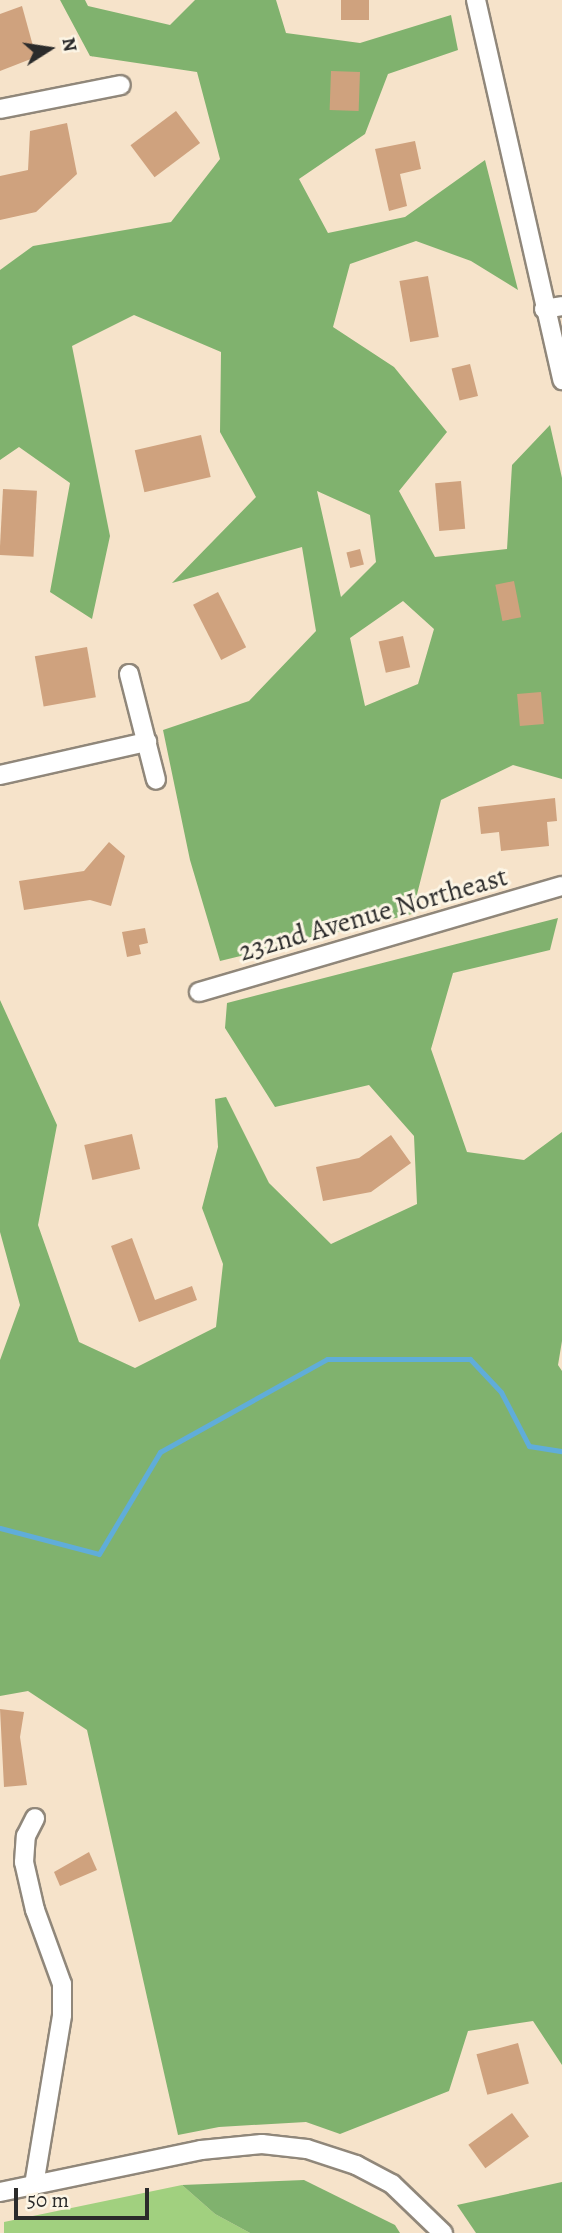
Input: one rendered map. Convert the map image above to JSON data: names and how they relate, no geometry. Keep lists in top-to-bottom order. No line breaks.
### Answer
{"streets":{"street":["232nd Avenue Northeast"]},"scale_bar":"50 m","north":"right"}
